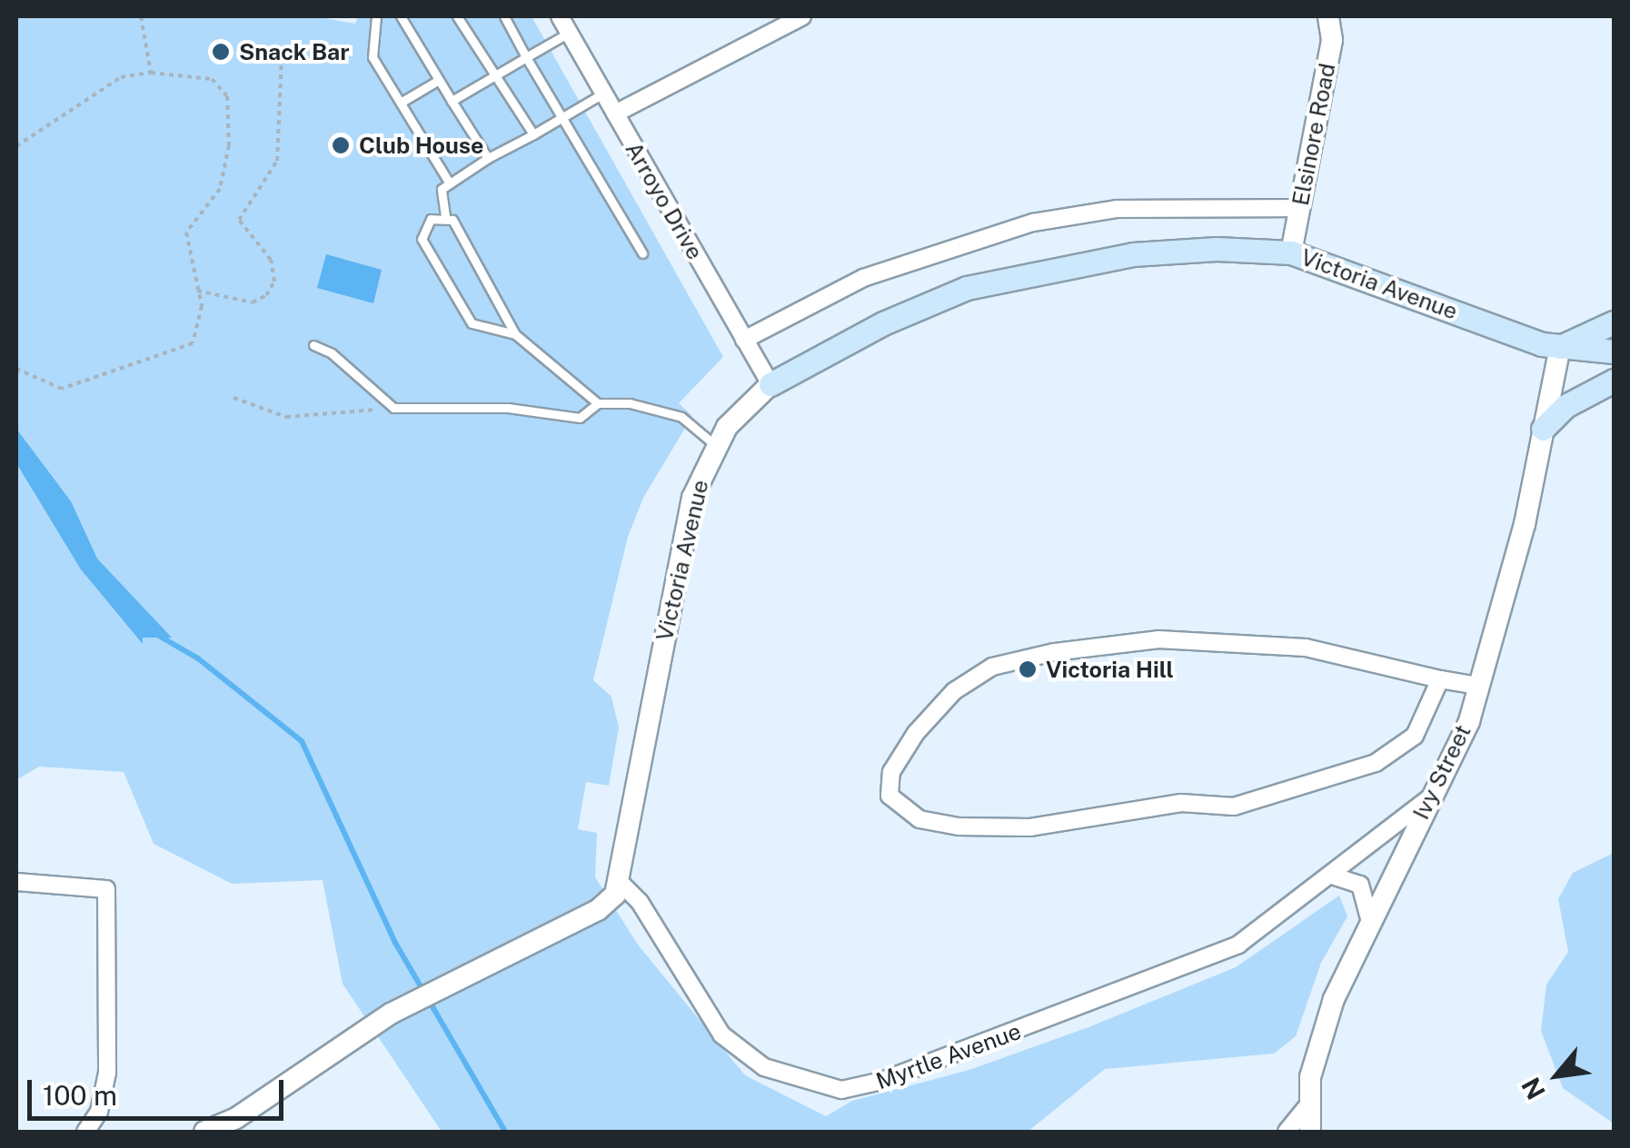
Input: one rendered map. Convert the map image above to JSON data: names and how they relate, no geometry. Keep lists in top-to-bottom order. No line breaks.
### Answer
{"streets":{"main road":["Victoria Avenue"],"street":["Elsinore Road","Arroyo Drive","Ivy Street","Myrtle Avenue"]},"crossings":[["Elsinore Road","Victoria Avenue"],["Arroyo Drive","Victoria Avenue"],["Victoria Avenue","Ivy Street"],["Victoria Avenue","Myrtle Avenue"],["Ivy Street","Myrtle Avenue"]],"places":["Snack Bar","Club House","Victoria Hill"],"scale_bar":"100 m","north":"bottom left"}
